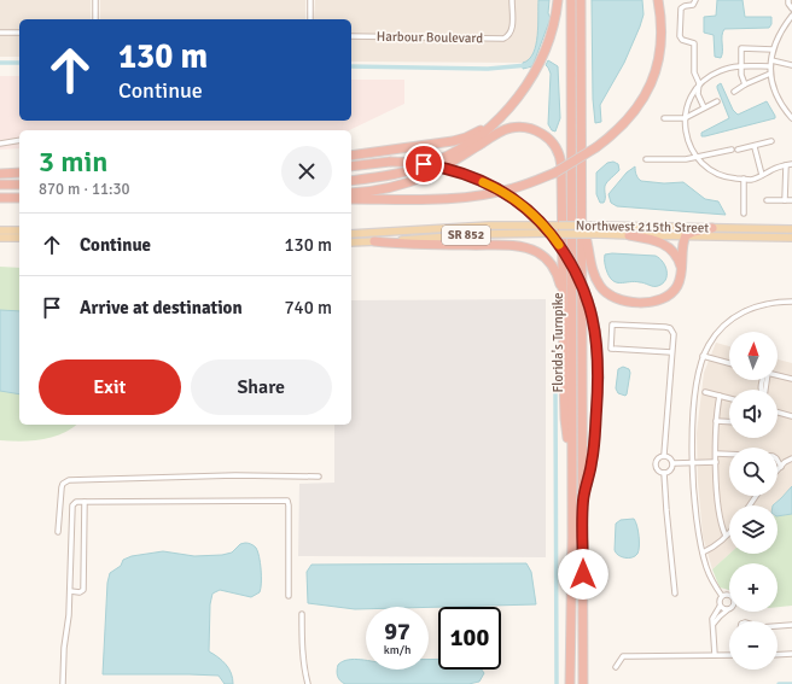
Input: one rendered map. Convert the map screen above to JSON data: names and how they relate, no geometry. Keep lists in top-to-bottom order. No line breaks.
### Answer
{"streets":{"highway":["Florida's Turnpike"],"main road":["Northwest 215th Street","SR 852"],"street":["Harbour Boulevard"]},"north":"top","page":{"turn":["130 m","Continue"],"heading":["3 min","870 m · 11:30"],"list":[{"name":"Continue","value":"130 m"},{"name":"Arrive at destination","value":"740 m"}],"map_buttons":["+","−"],"buttons":["Exit","Share"],"speed":"97 km/h","limit":"100"}}
